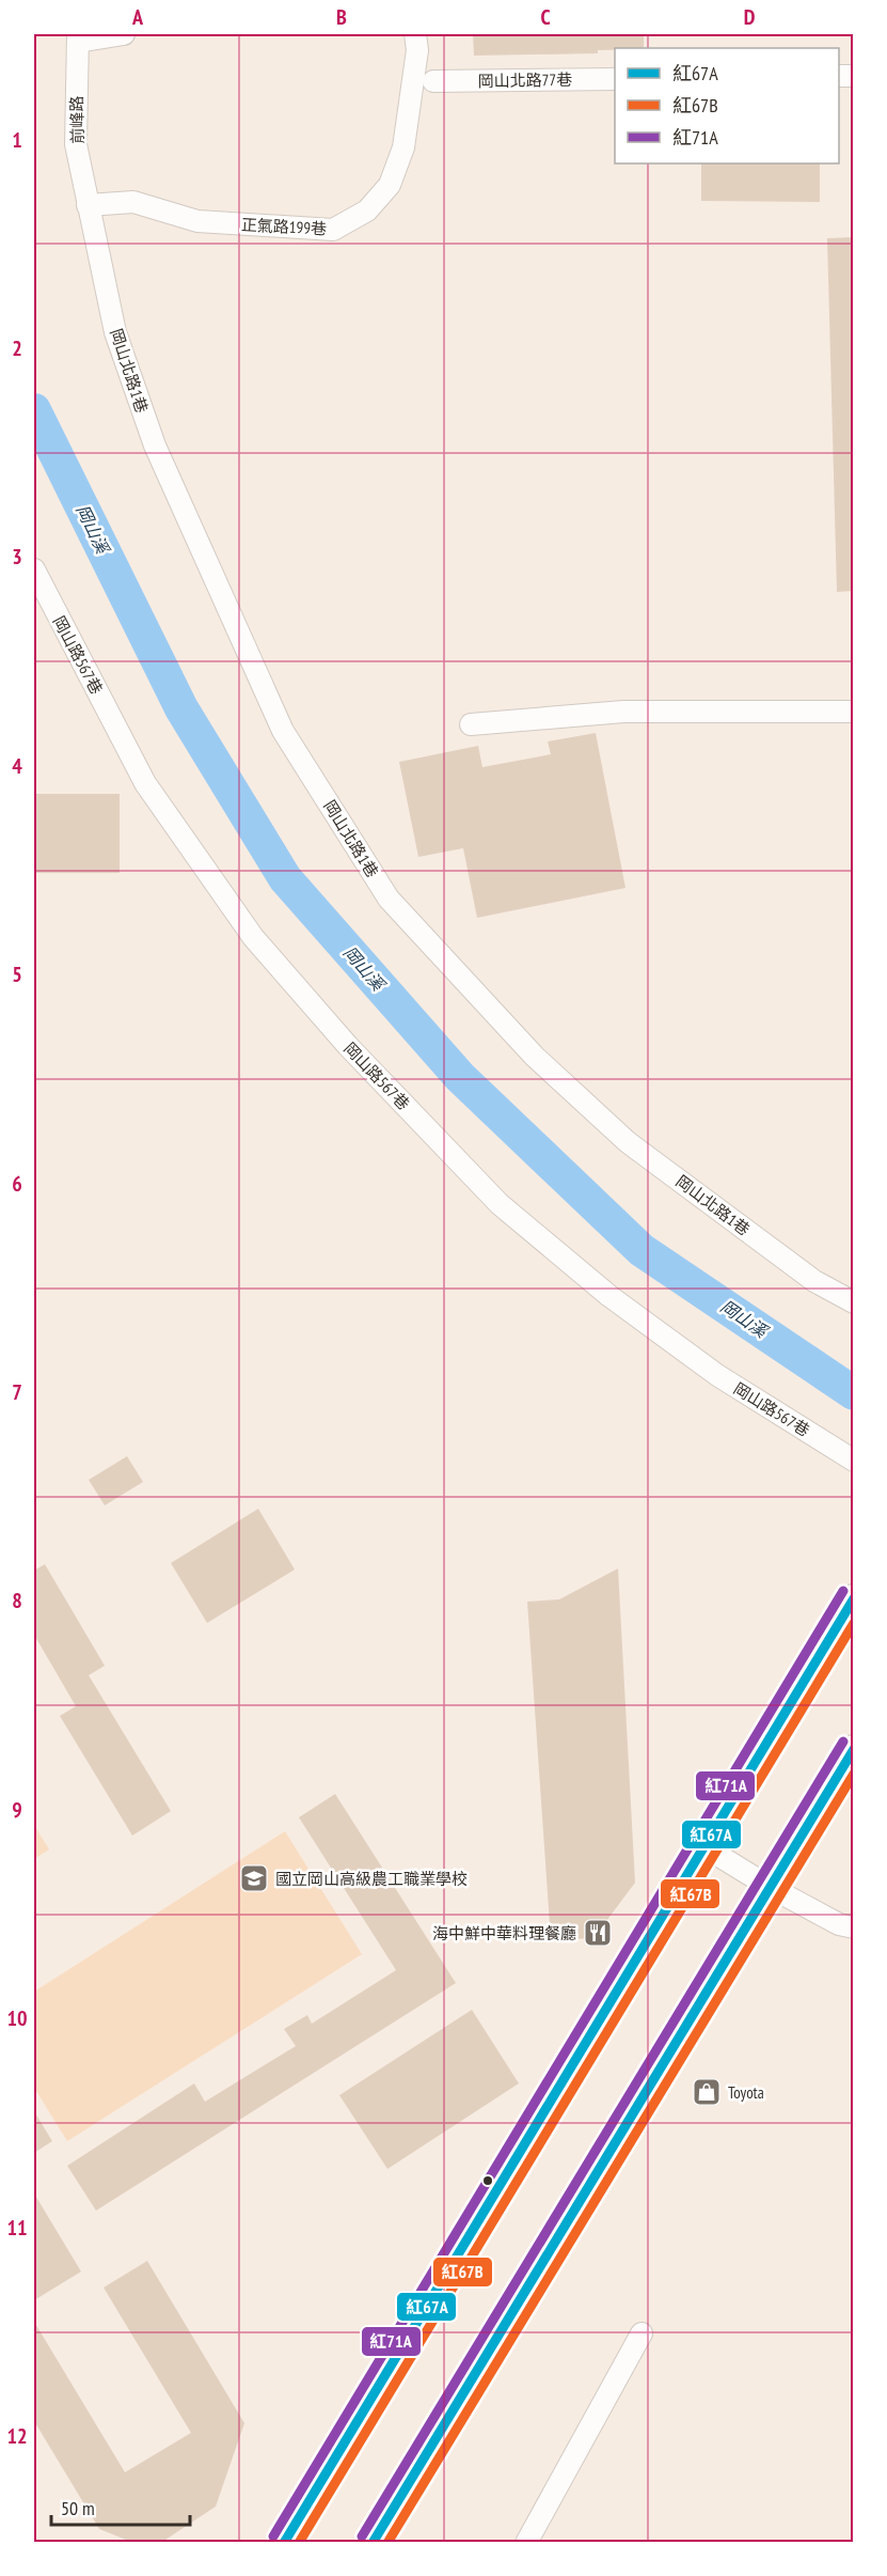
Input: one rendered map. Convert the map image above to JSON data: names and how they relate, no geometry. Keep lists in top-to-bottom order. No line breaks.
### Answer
{"streets":{"street":["岡山北路77巷","前峰路","正氣路199巷","岡山北路1巷","岡山路567巷"]},"crossings":[["前峰路","正氣路199巷"],["前峰路","岡山北路1巷"],["正氣路199巷","岡山北路1巷"]],"water":["岡山溪"],"places":{"school or university":["國立岡山高級農工職業學校"],"restaurant":["海中鮮中華料理餐廳"],"shop":["Toyota"]},"lines":["transit line 紅71A","transit line 紅67A","transit line 紅67B"],"legend":["紅67A","紅67B","紅71A"],"scale_bar":"50 m","grid":{"columns":["A","B","C","D"],"rows":["1","2","3","4","5","6","7","8","9","10","11","12"]}}
